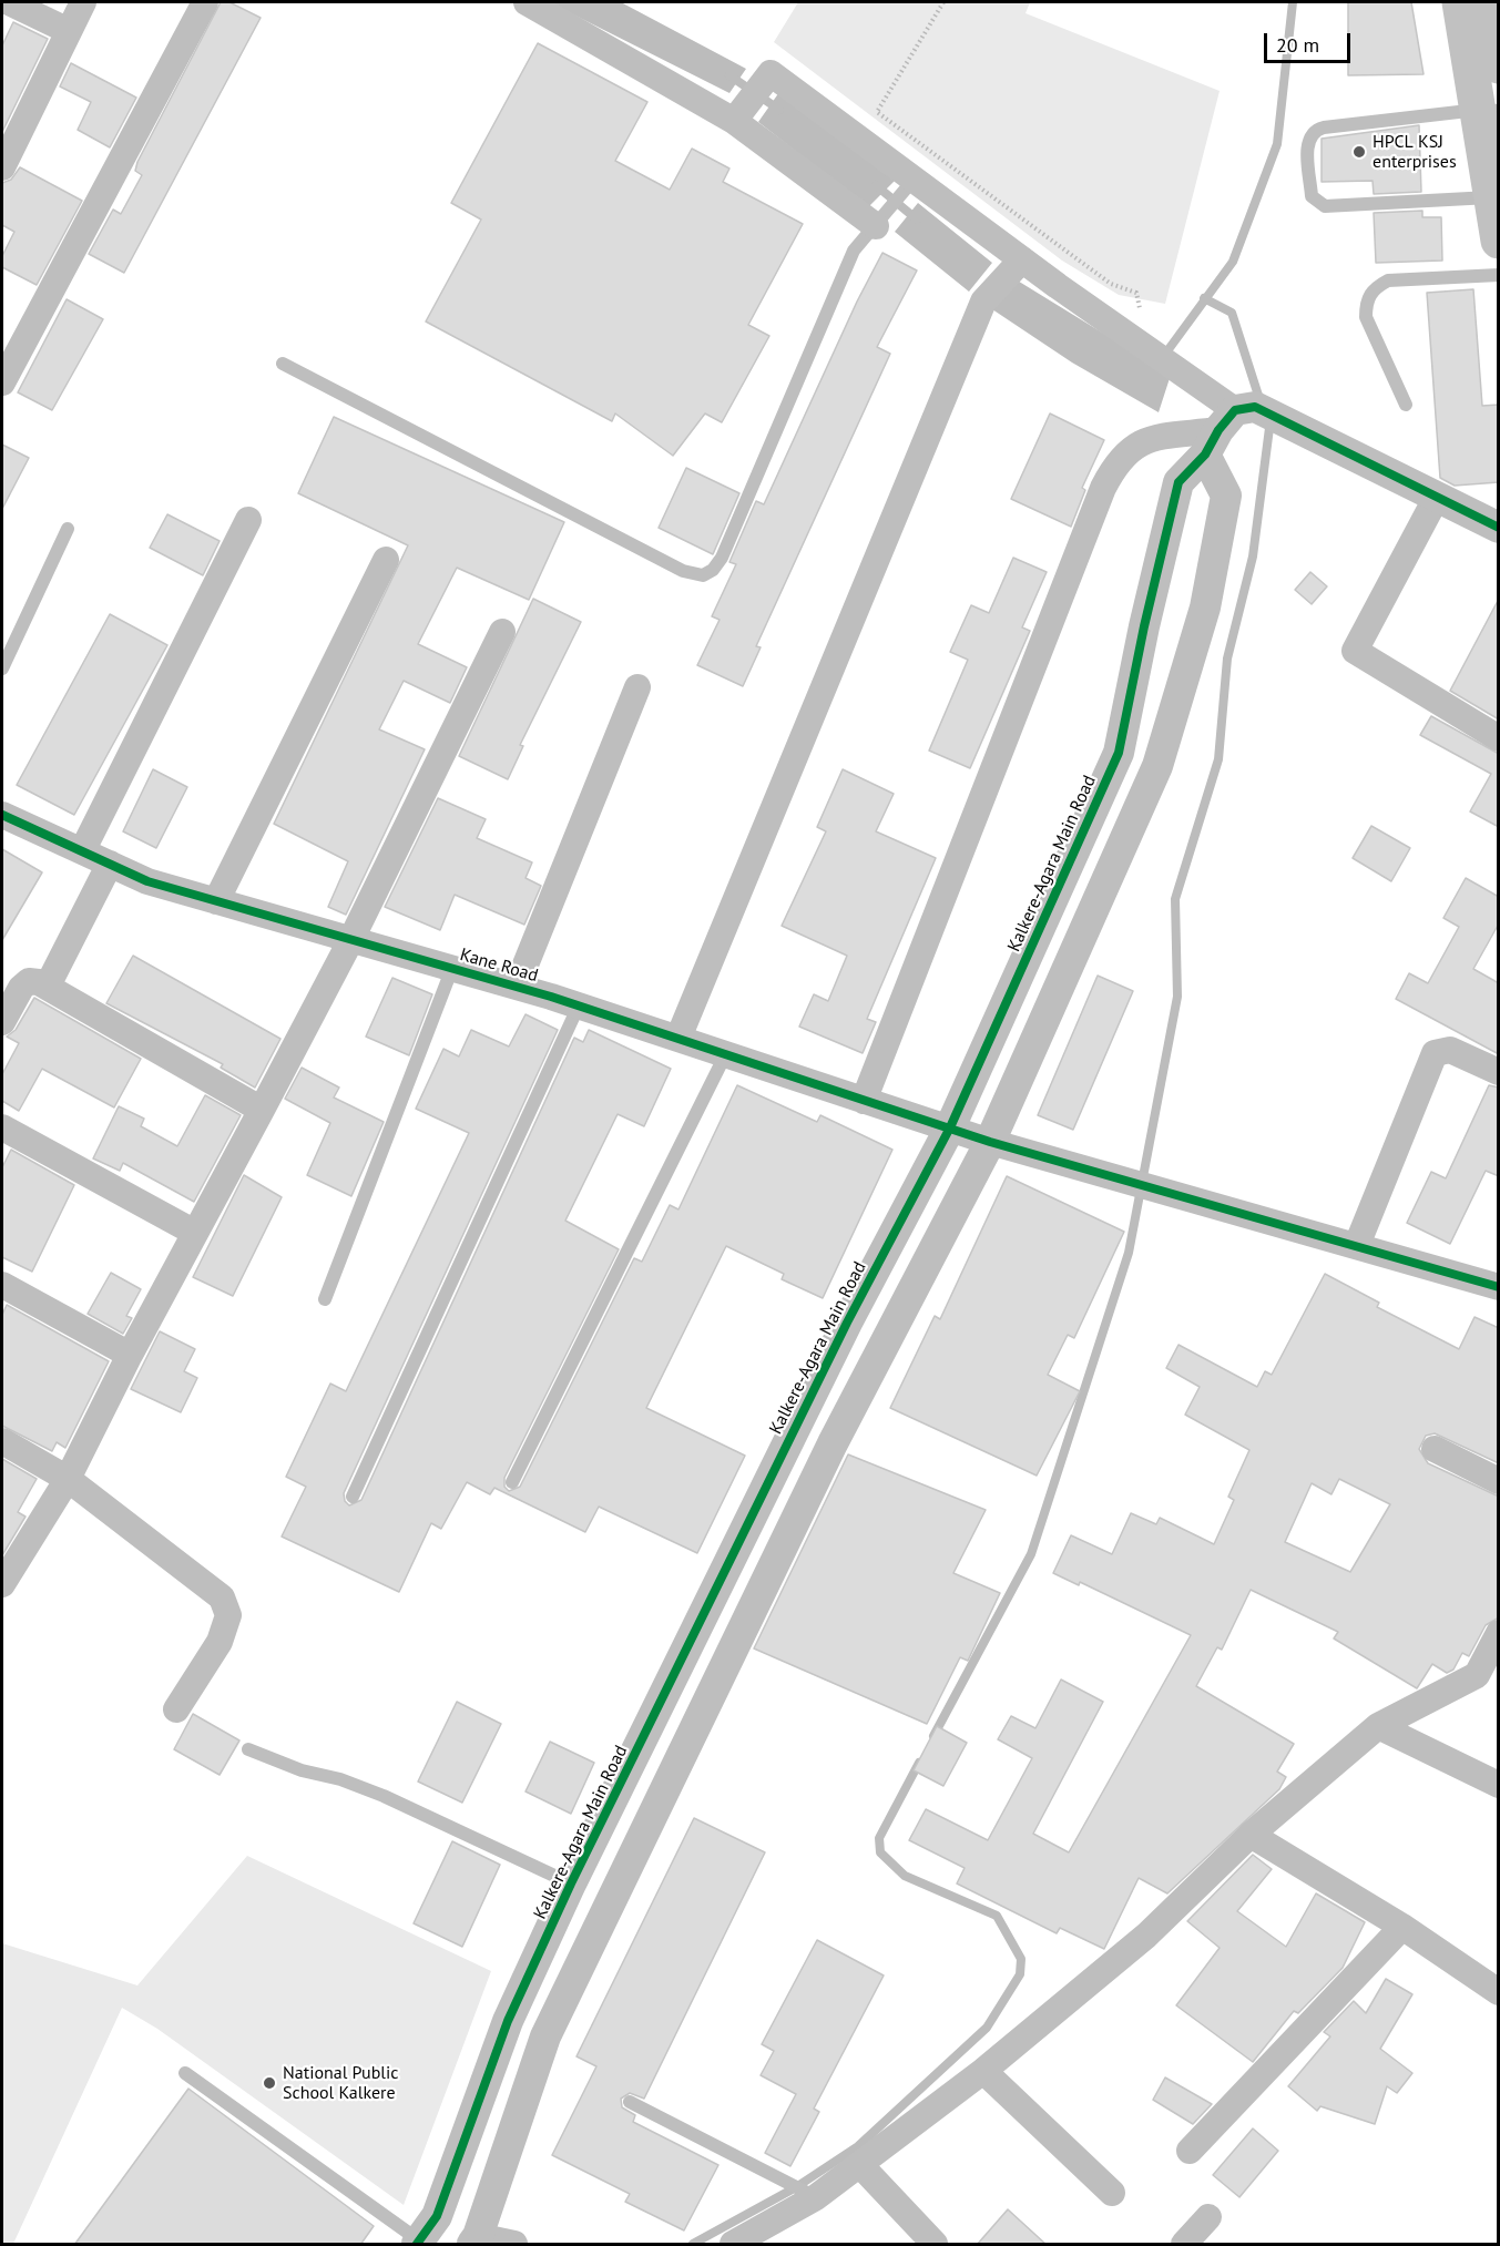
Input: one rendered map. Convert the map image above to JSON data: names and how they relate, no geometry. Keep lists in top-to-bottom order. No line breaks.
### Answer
{"streets":{"street":["Kalkere-Agara Main Road","Kane Road"]},"crossings":[["Kalkere-Agara Main Road","Kane Road"]],"places":["HPCL KSJ enterprises","National Public School Kalkere"],"scale_bar":"20 m"}
